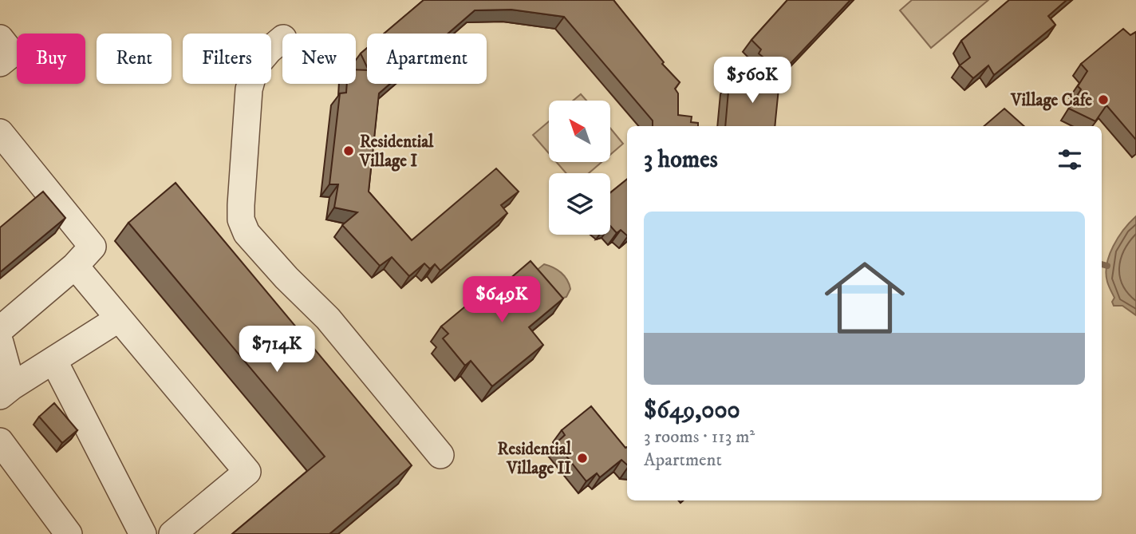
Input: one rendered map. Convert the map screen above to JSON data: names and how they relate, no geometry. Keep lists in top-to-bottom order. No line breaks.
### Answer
{"places":["Village Cafe","Residential Village I","Residential Village II"],"north":"top left","page":{"chip":["Buy","Rent","Filters","New","Apartment"],"price":["$560K","$649K","$714K"],"heading":"3 homes","list":[{"name":"$649,000","note":"3 rooms · 113 m² · Apartment"}]}}
